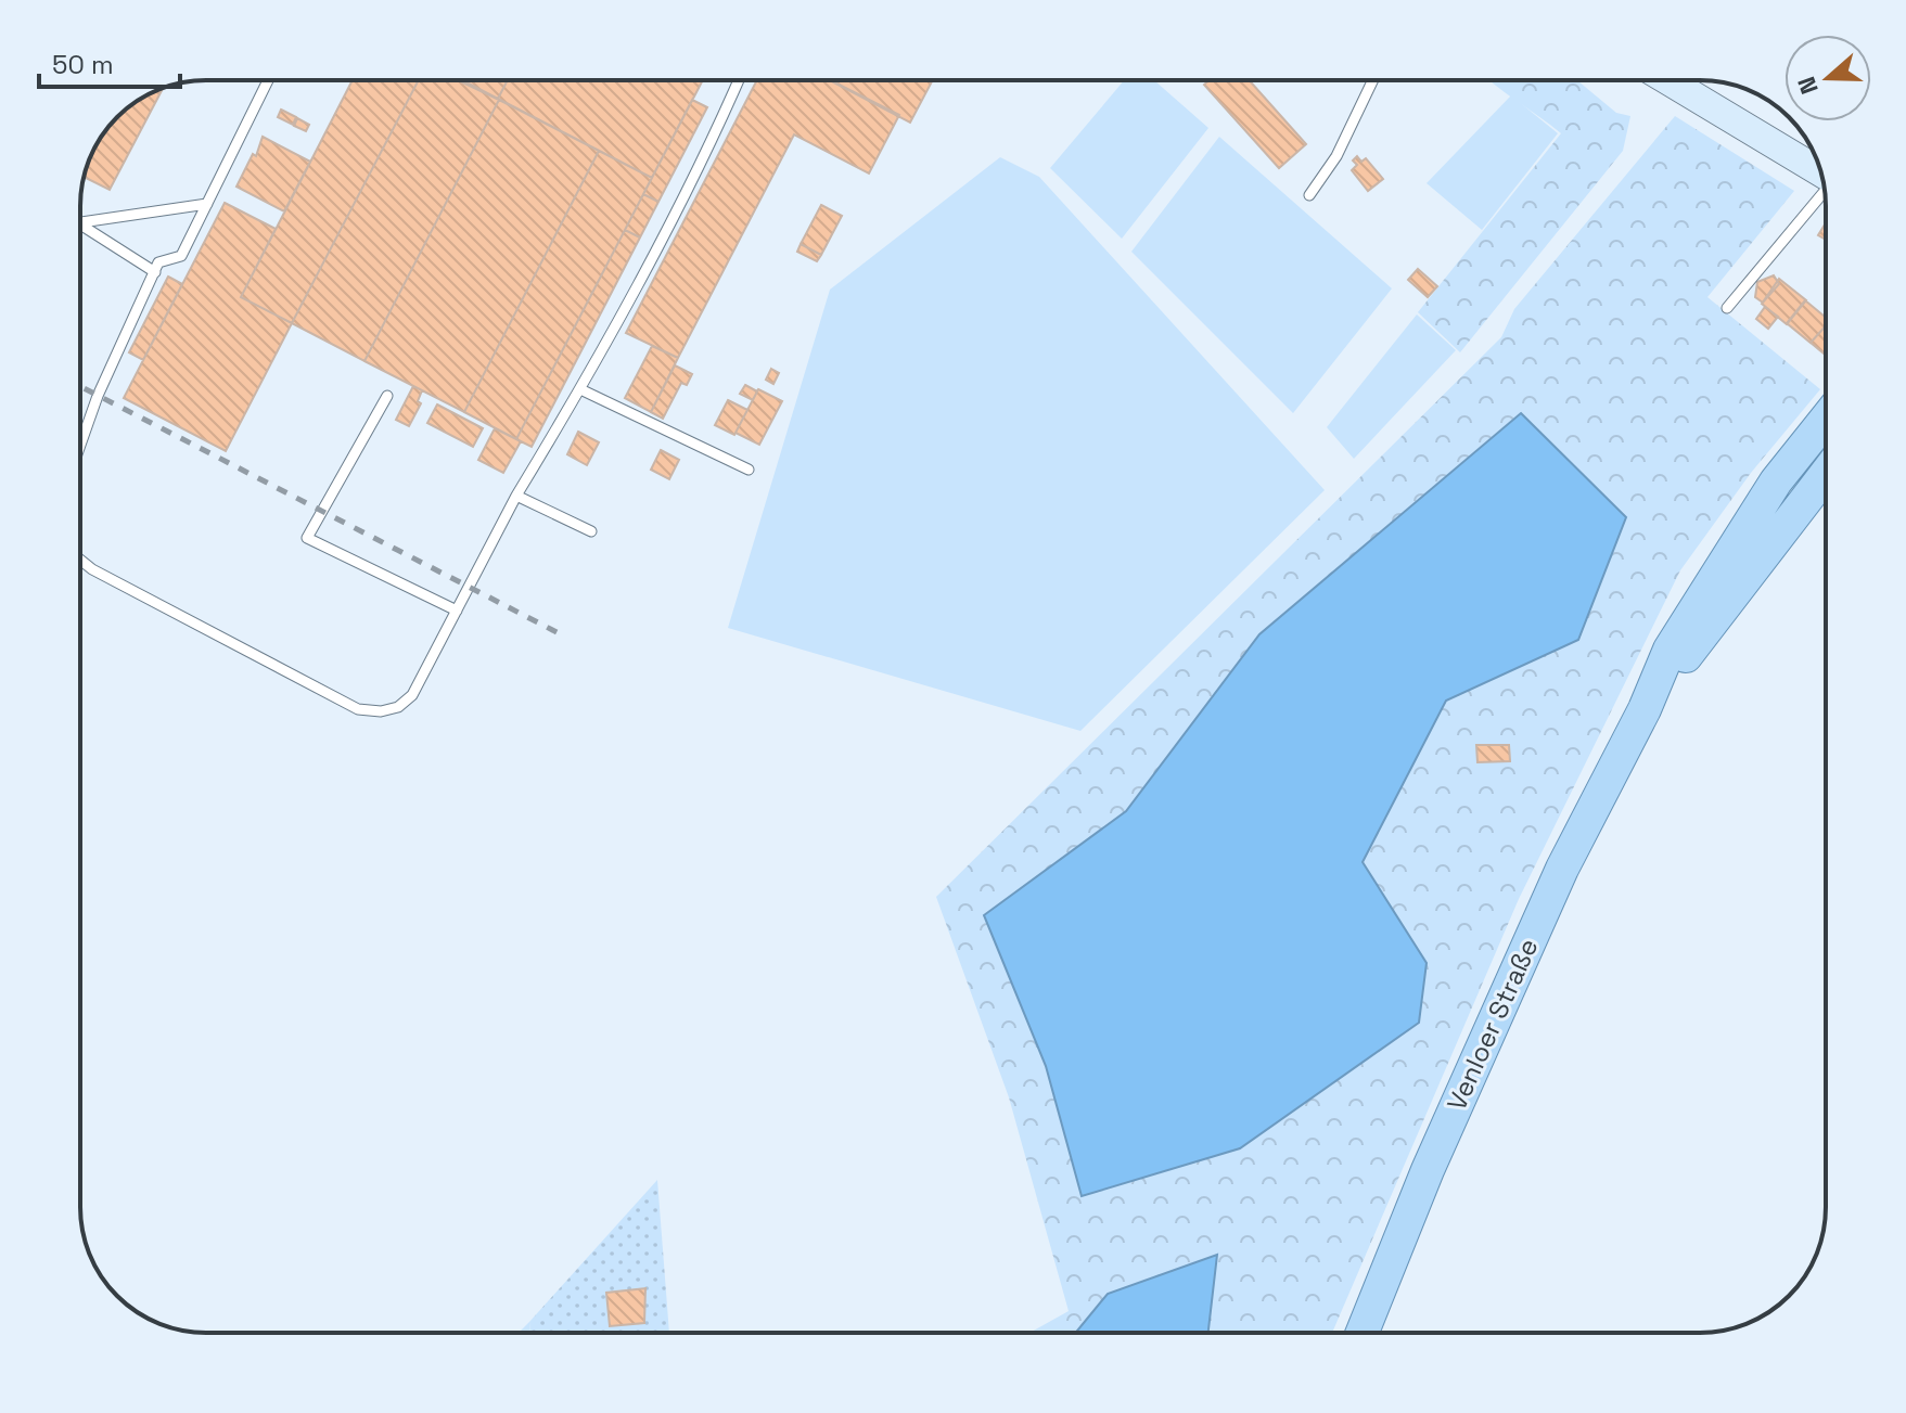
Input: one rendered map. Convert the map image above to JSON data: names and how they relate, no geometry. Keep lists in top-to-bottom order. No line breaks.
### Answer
{"streets":{"main road":["Venloer Straße"]},"scale_bar":"50 m","north":"left"}
